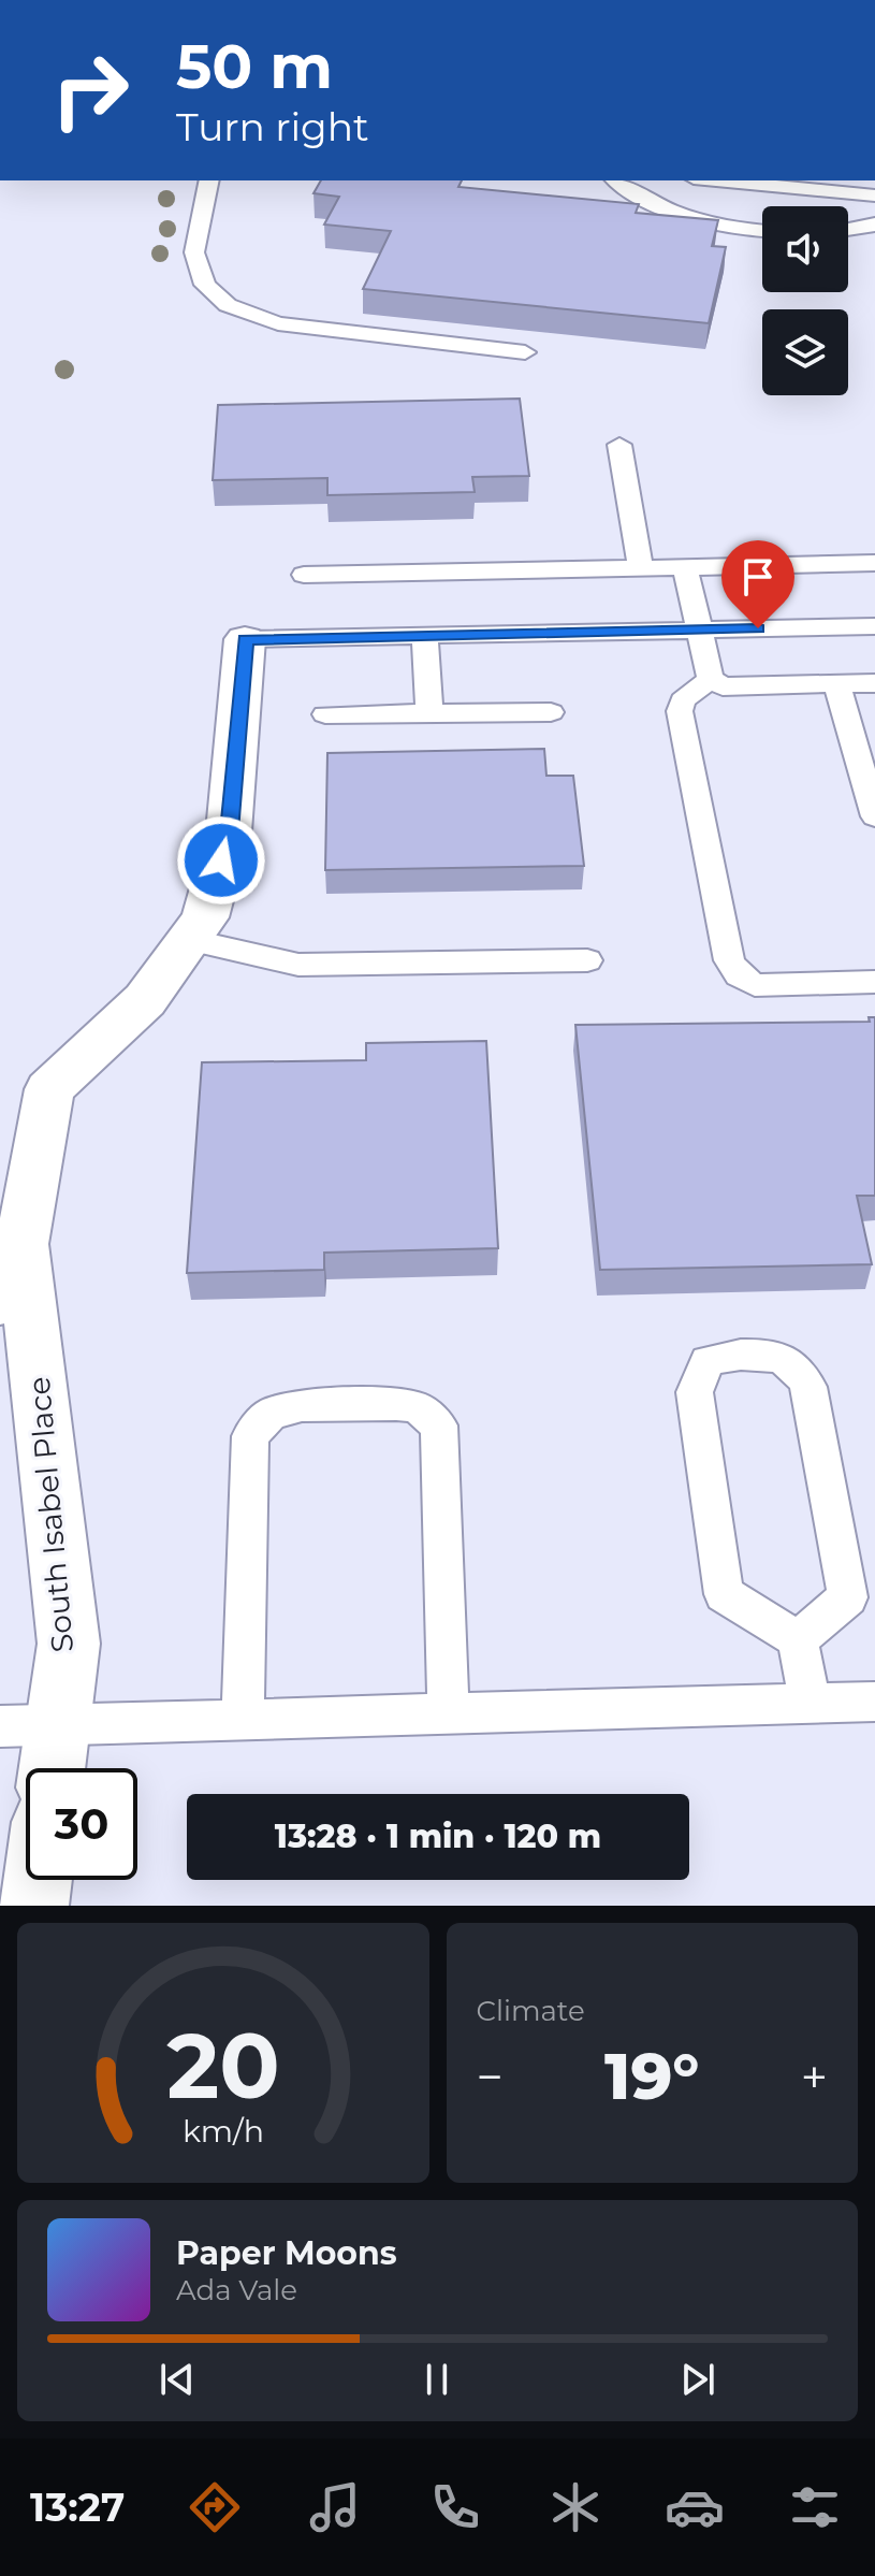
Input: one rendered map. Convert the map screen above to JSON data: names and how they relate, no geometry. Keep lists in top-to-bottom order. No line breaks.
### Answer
{"streets":{"street":["South Isabel Place"]},"page":{"turn":["50 m","Turn right"],"limit":"30","trip":"13:28 · 1 min · 120 m","tile":"Climate","heat":["−","19°","+"],"song":["Paper Moons","Ada Vale"],"tabs":"13:27","gauge":["20","km/h"]}}
